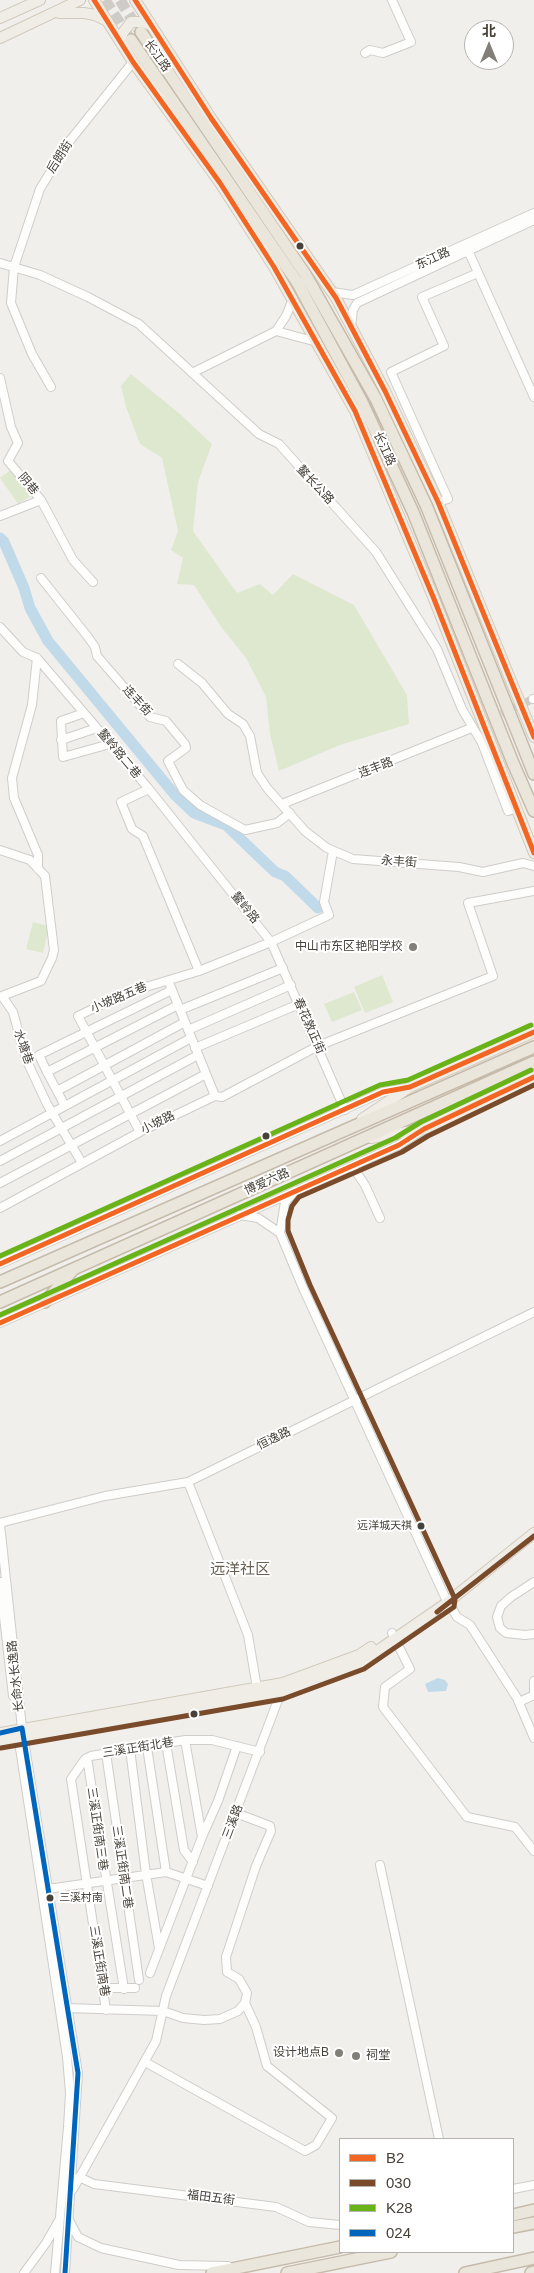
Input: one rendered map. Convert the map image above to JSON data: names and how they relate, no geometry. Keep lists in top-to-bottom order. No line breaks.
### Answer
{"streets":{"highway":["长江路","博爱六路"],"street":["后朗街","东江路","阴巷","鳌长公路","连丰街","鳌岭路二巷","连丰路","永丰街","鳌岭路","小坡路五巷","春花敦正街","水塘巷","小坡路","恒逸路","长命水长逸路","三溪正街北巷","三溪路","三溪正街南三巷","三溪正街南二巷","三溪正街南巷","福田五街"]},"crossings":[["长江路","后朗街"],["长江路","东江路"],["长江路","鳌长公路"],["后朗街","鳌长公路"],["连丰街","永丰街"],["鳌岭路二巷","鳌岭路"],["连丰路","永丰街"],["鳌岭路","春花敦正街"],["小坡路五巷","小坡路"],["春花敦正街","小坡路"],["水塘巷","小坡路"],["恒逸路","长命水长逸路"],["长命水长逸路","三溪路"],["三溪正街北巷","三溪路"],["三溪正街北巷","三溪正街南三巷"],["三溪正街北巷","三溪正街南二巷"],["三溪正街北巷","三溪正街南巷"],["三溪路","福田五街"]],"districts":["远洋社区"],"places":["中山市东区艳阳学校","远洋城天祺","三溪村南","设计地点B","祠堂"],"lines":["transit line B2","transit line K28","transit line 030","transit line 024"],"legend":["B2","030","K28","024"],"north":"top"}
